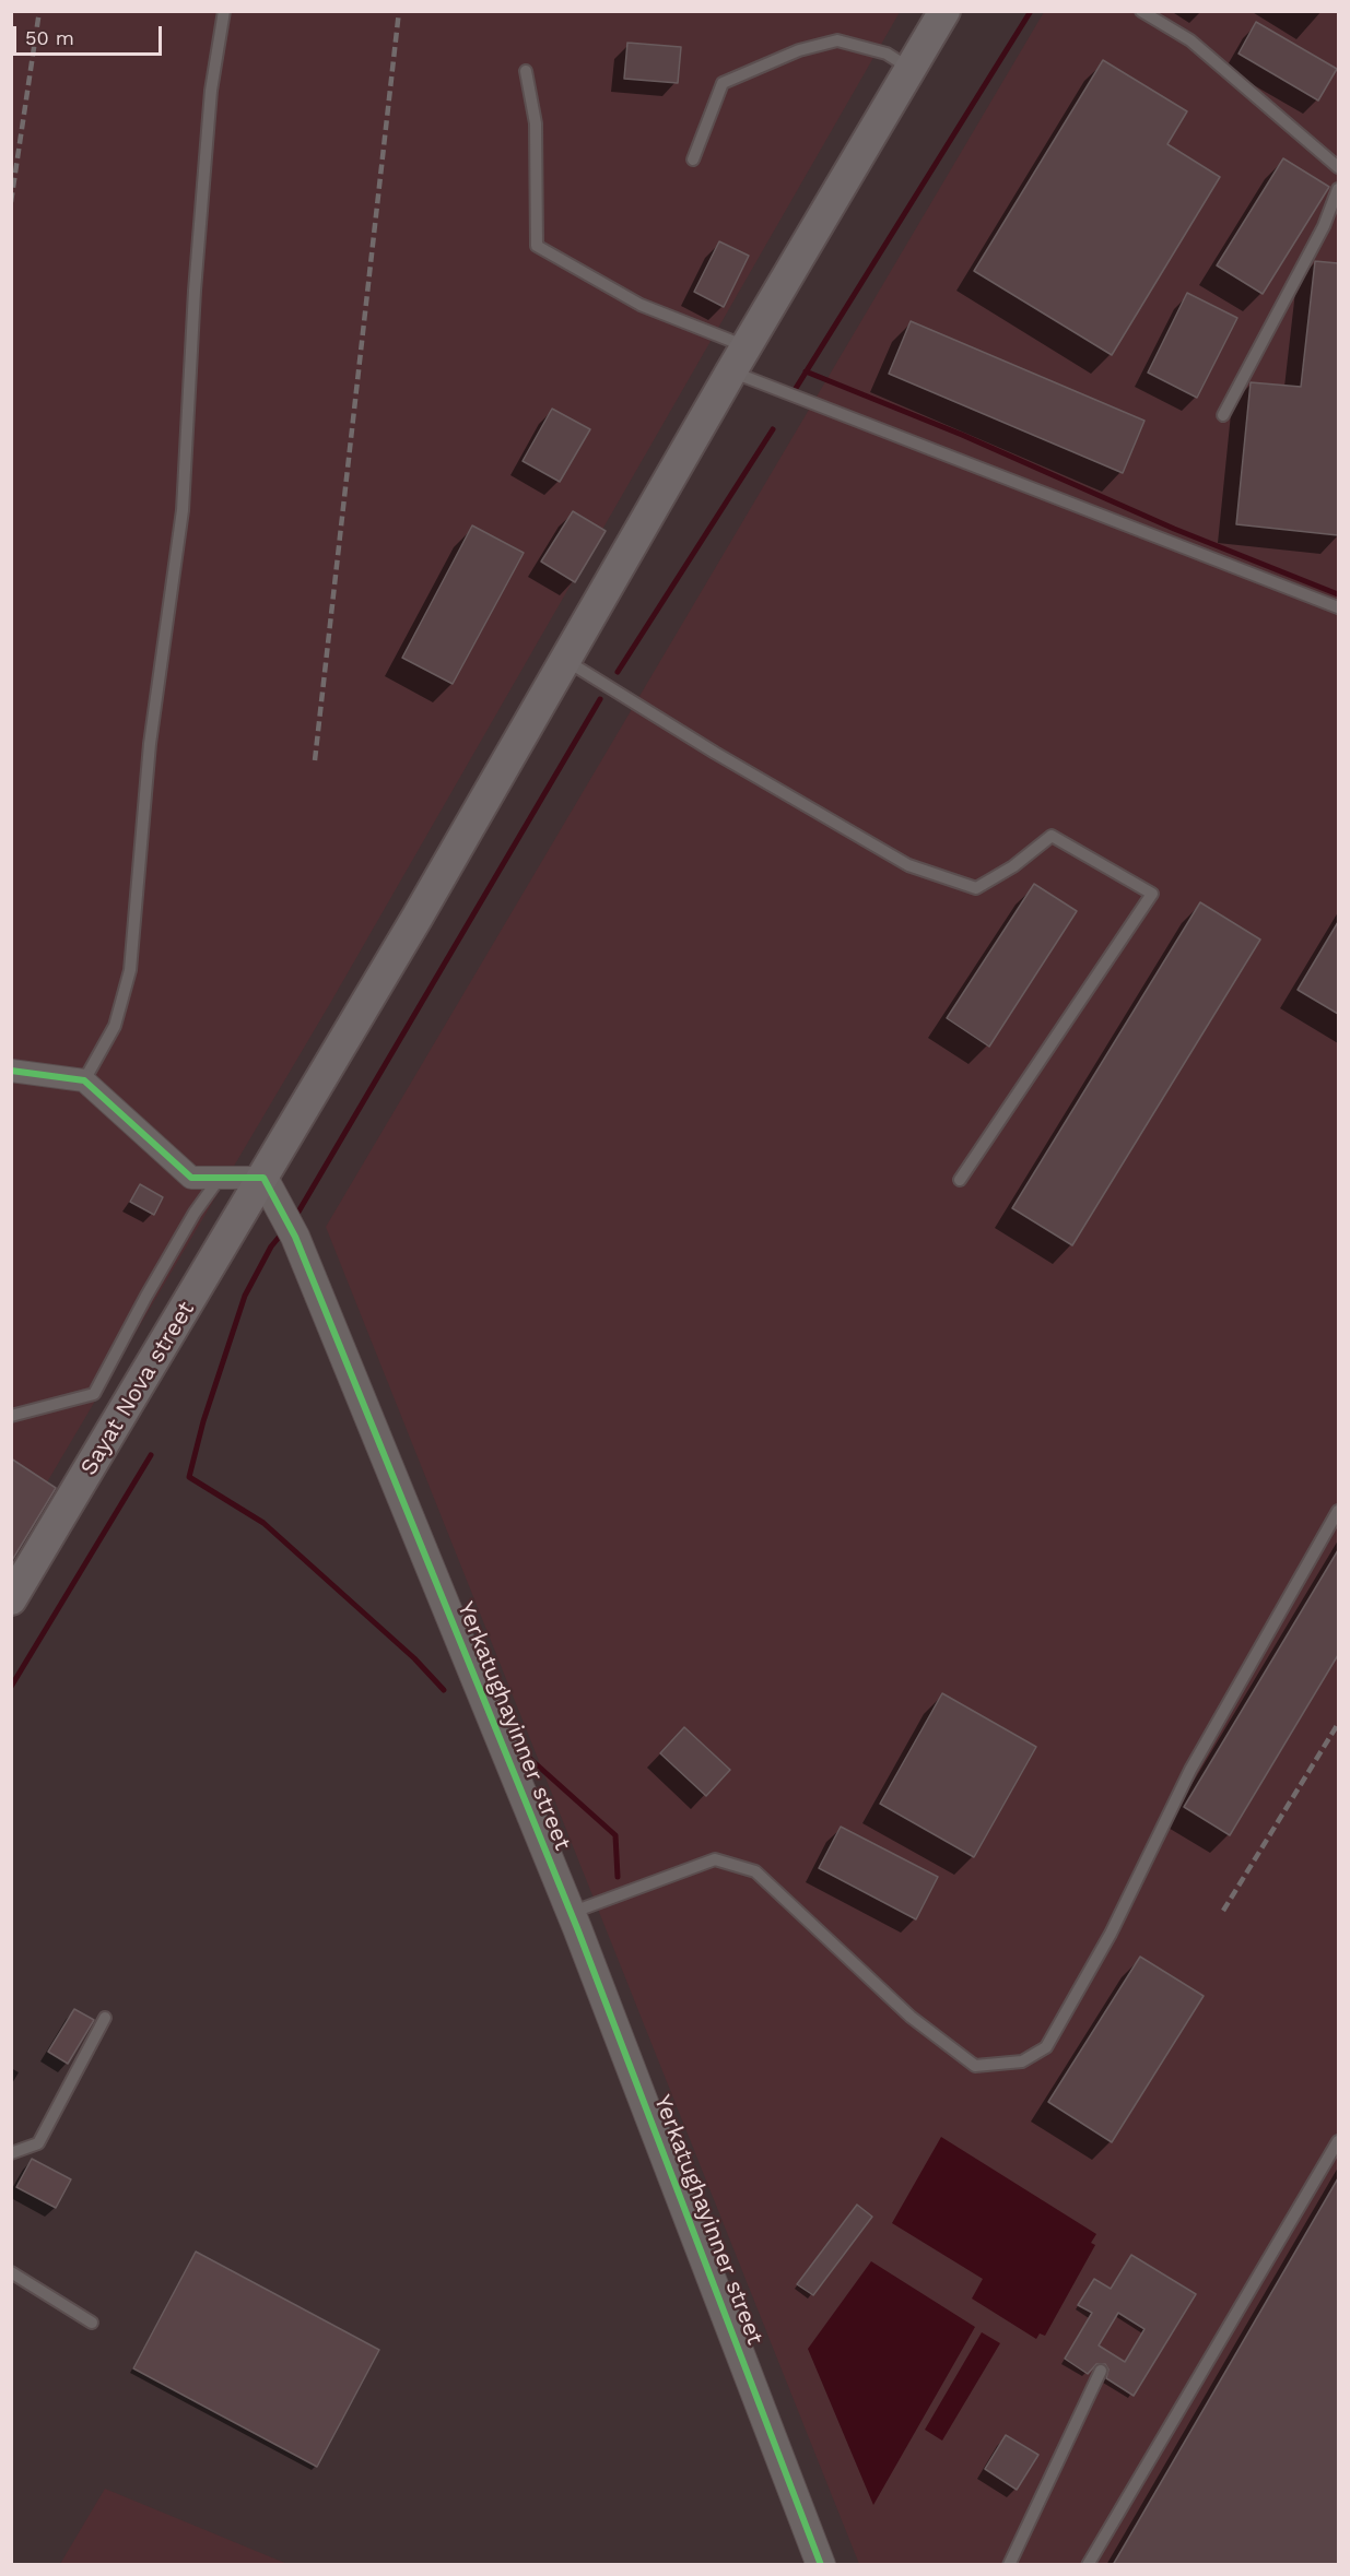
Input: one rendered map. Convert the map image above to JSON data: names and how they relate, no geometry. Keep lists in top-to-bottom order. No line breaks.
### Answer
{"streets":{"main road":["Sayat Nova street"],"street":["Yerkatughayinner street"]},"crossings":[["Sayat Nova street","Yerkatughayinner street"]],"scale_bar":"50 m"}
